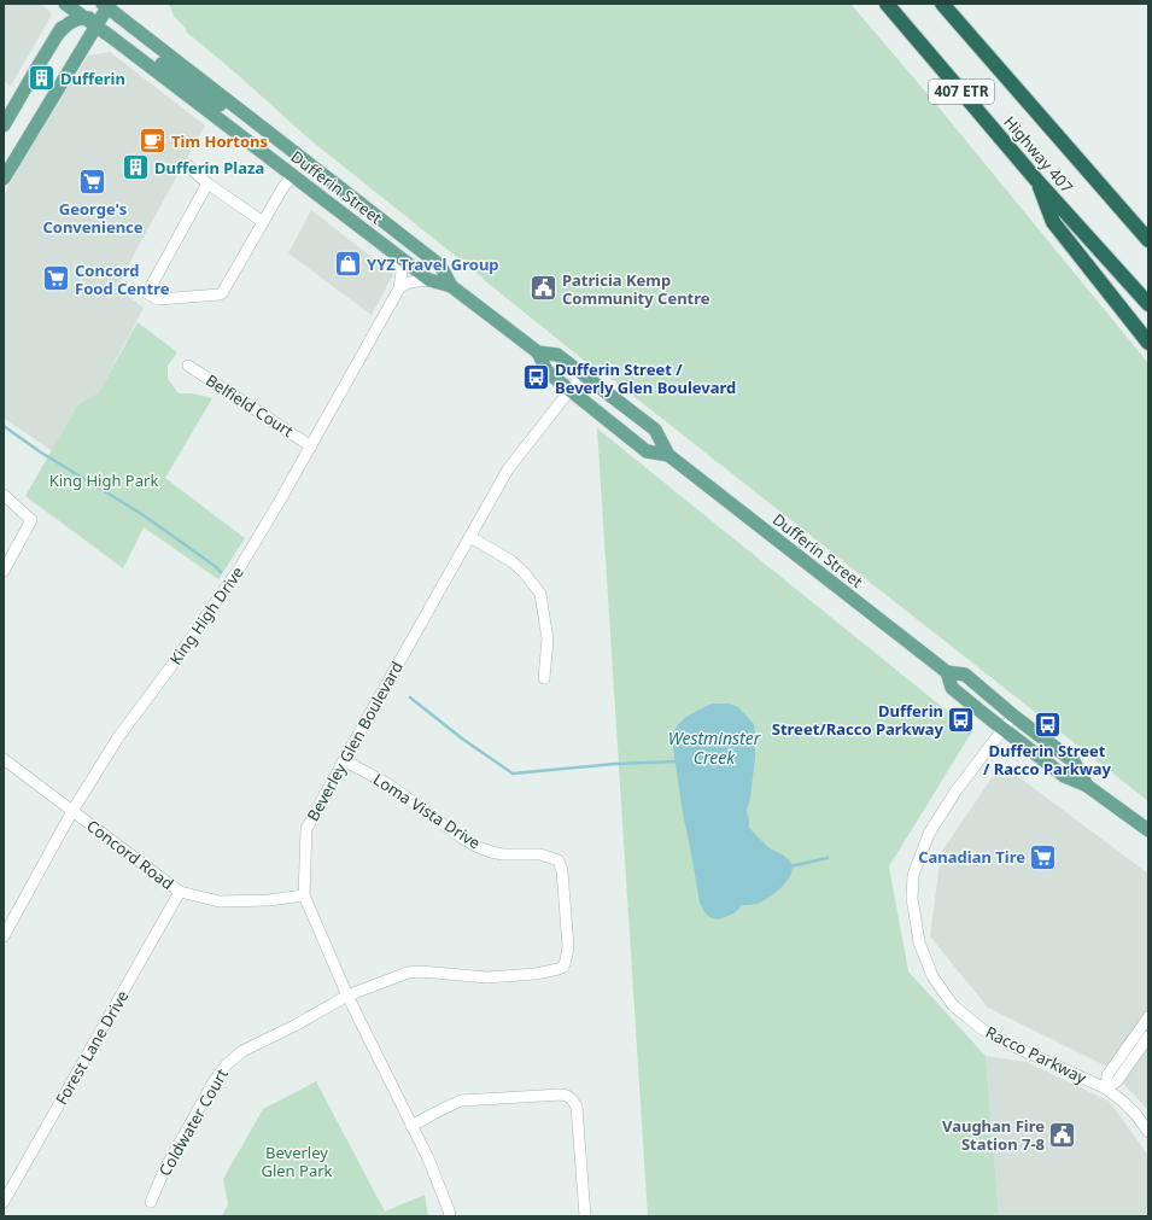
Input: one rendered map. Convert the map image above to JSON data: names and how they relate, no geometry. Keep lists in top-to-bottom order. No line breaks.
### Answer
{"streets":{"highway":["407 ETR","Highway 407"],"main road":["Dufferin Street"],"street":["Belfield Court","King High Drive","Beverley Glen Boulevard","Loma Vista Drive","Concord Road","Forest Lane Drive","Racco Parkway","Coldwater Court"]},"crossings":[["Dufferin Street","King High Drive"],["Dufferin Street","Beverley Glen Boulevard"],["Dufferin Street","Racco Parkway"],["Belfield Court","King High Drive"],["King High Drive","Concord Road"],["Beverley Glen Boulevard","Loma Vista Drive"],["Beverley Glen Boulevard","Concord Road"],["Beverley Glen Boulevard","Coldwater Court"],["Loma Vista Drive","Coldwater Court"],["Concord Road","Forest Lane Drive"]],"water":["Westminster Creek"],"parks":["King High Park","Beverley Glen Park"],"places":{"building":["Dufferin","Dufferin Plaza"],"cafe":["Tim Hortons"],"supermarket":["George's Convenience","Concord Food Centre","Canadian Tire"],"shop":["YYZ Travel Group"],"public building":["Patricia Kemp Community Centre","Vaughan Fire Station 7-8"],"bus stop":["Dufferin Street / Beverly Glen Boulevard","Dufferin Street/Racco Parkway","Dufferin Street / Racco Parkway"]}}
